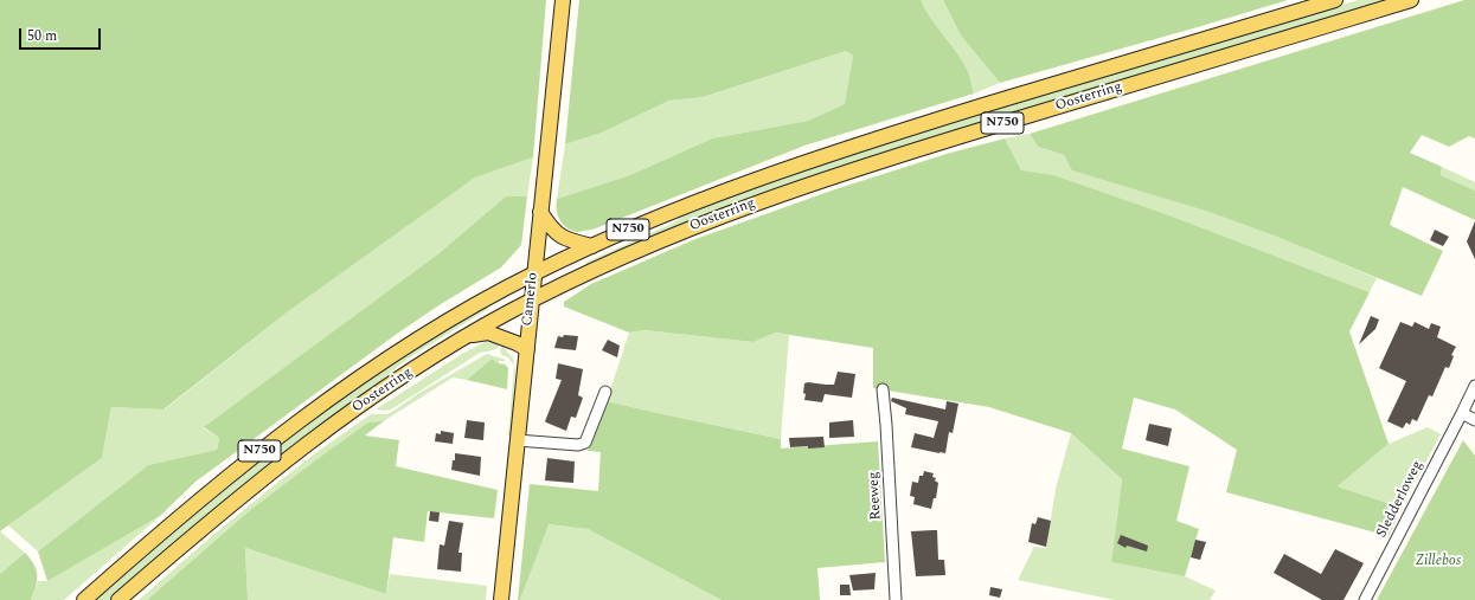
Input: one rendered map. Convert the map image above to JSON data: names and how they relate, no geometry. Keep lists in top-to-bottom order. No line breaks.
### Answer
{"streets":{"main road":["Oosterring","N750","Camerlo"],"street":["Reeweg","Sledderloweg"]},"crossings":[["Oosterring","Camerlo"]],"parks":["Zillebos"],"scale_bar":"50 m"}
